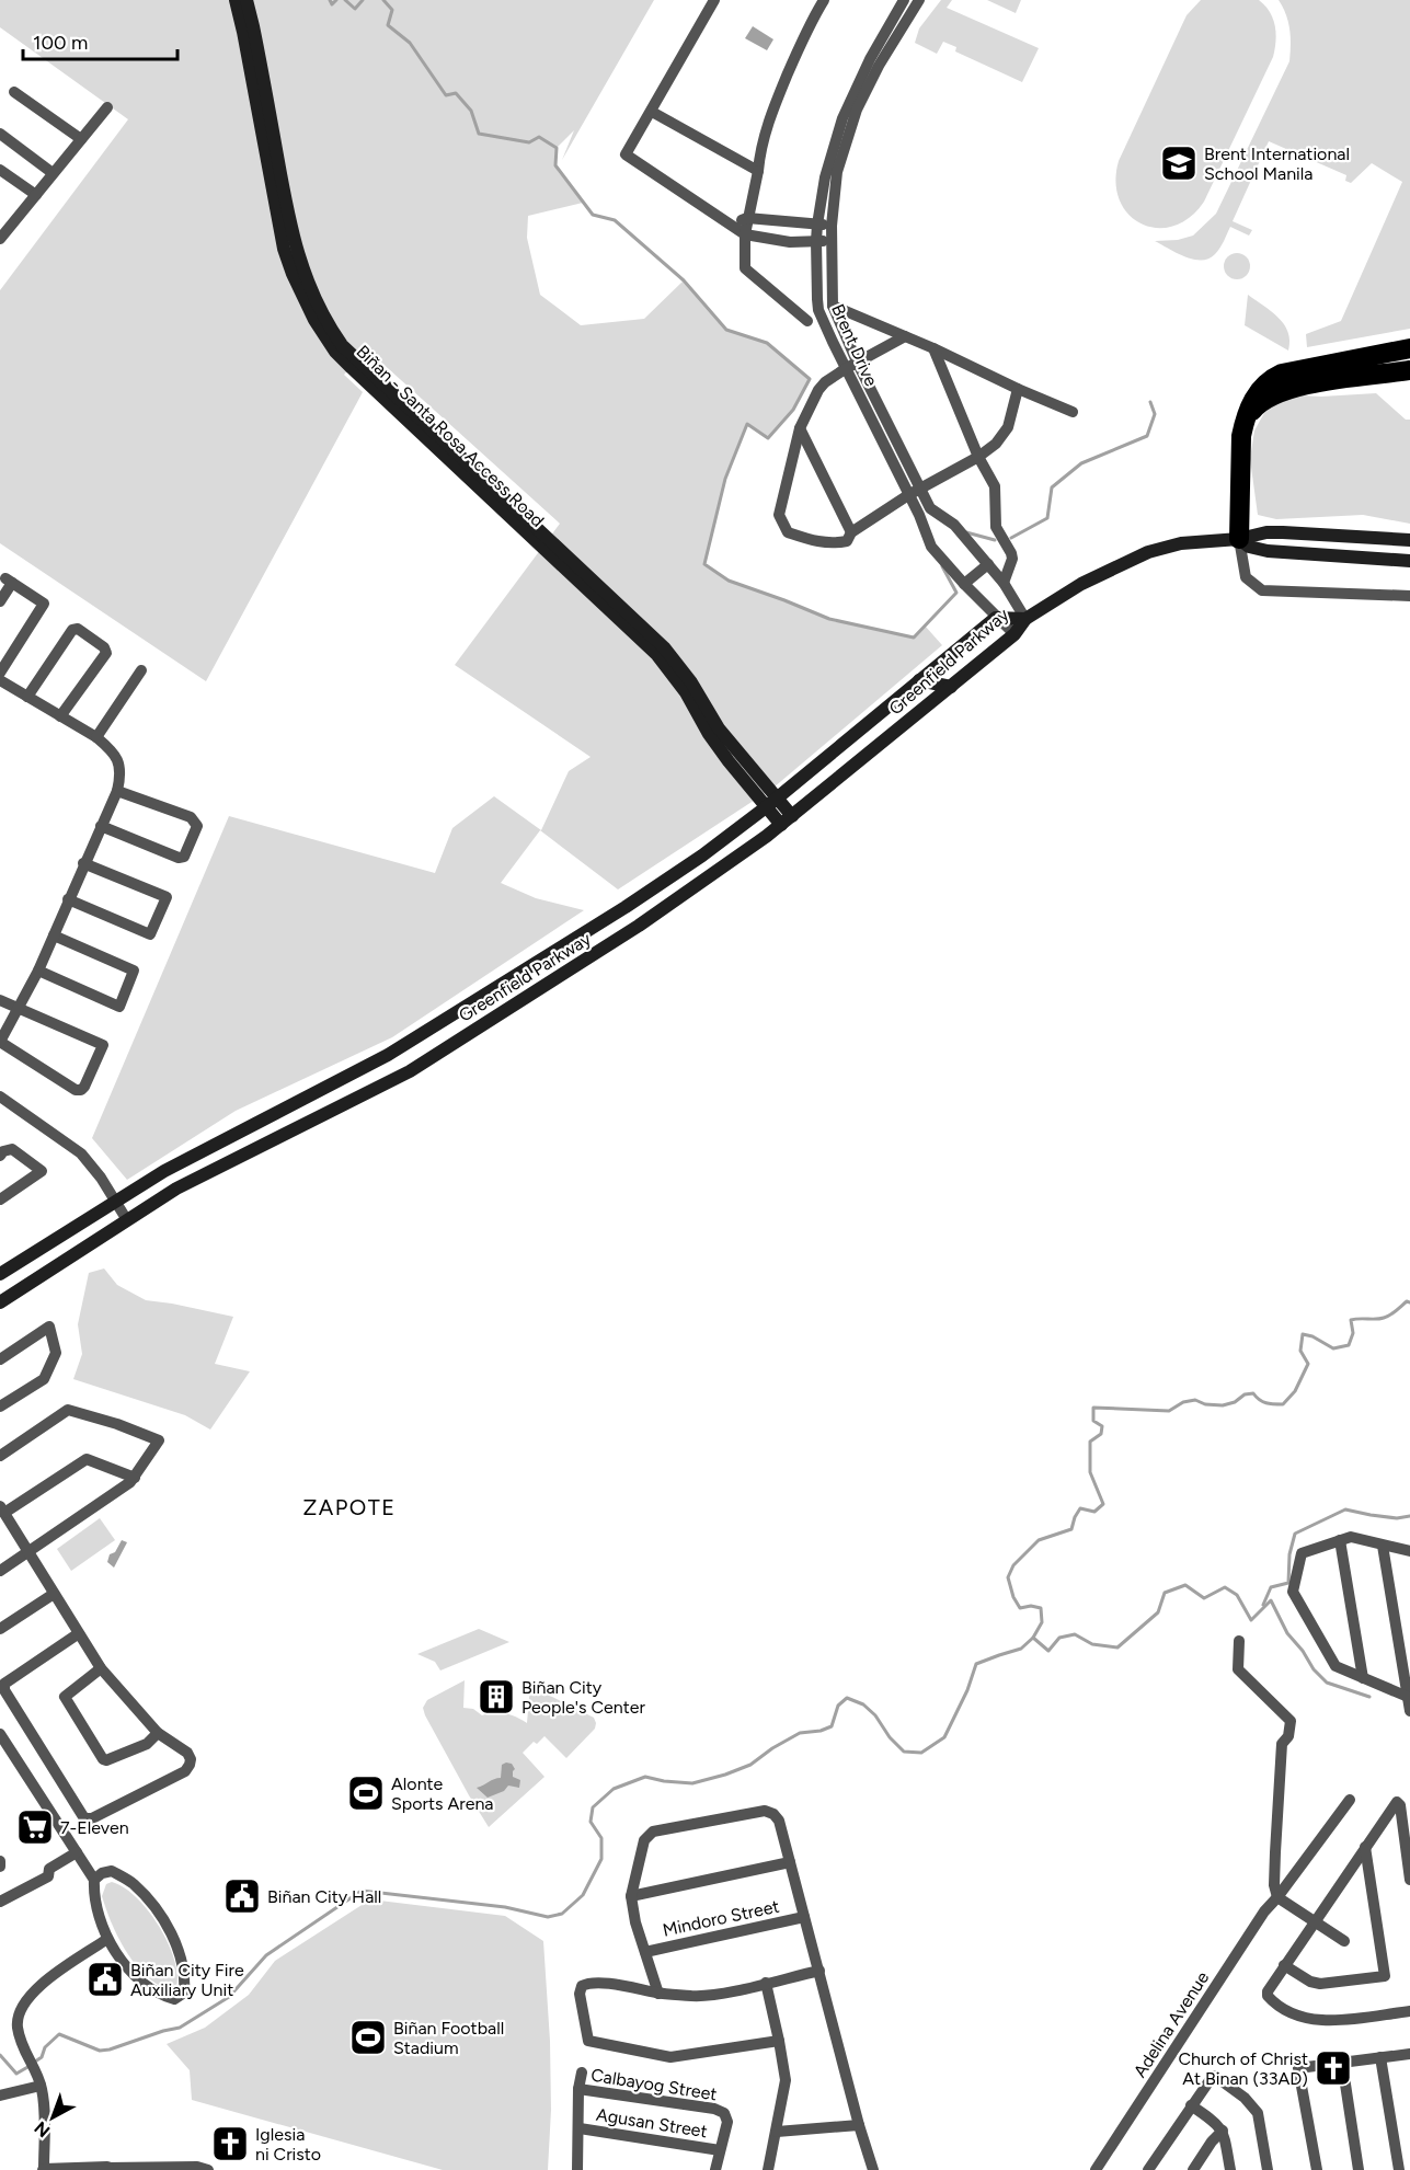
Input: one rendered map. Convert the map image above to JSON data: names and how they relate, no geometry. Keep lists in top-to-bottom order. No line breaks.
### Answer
{"streets":{"main road":["Biñan - Santa Rosa Access Road","Greenfield Parkway"],"street":["Brent Drive","Mindoro Street","Adelina Avenue","Calbayog Street","Agusan Street"]},"crossings":[["Brent Drive","Greenfield Parkway"],["Biñan - Santa Rosa Access Road","Greenfield Parkway"],["Calbayog Street","Agusan Street"]],"districts":["ZAPOTE"],"places":{"school or university":["Brent International School Manila"],"building":["Biñan City People's Center"],"sports":["Alonte Sports Arena","Biñan Football Stadium"],"supermarket":["7-Eleven"],"public building":["Biñan City Hall","Biñan City Fire Auxiliary Unit"],"church":["Church of Christ At Binan (33AD)","Iglesia ni Cristo"]},"scale_bar":"100 m","north":"bottom left"}
